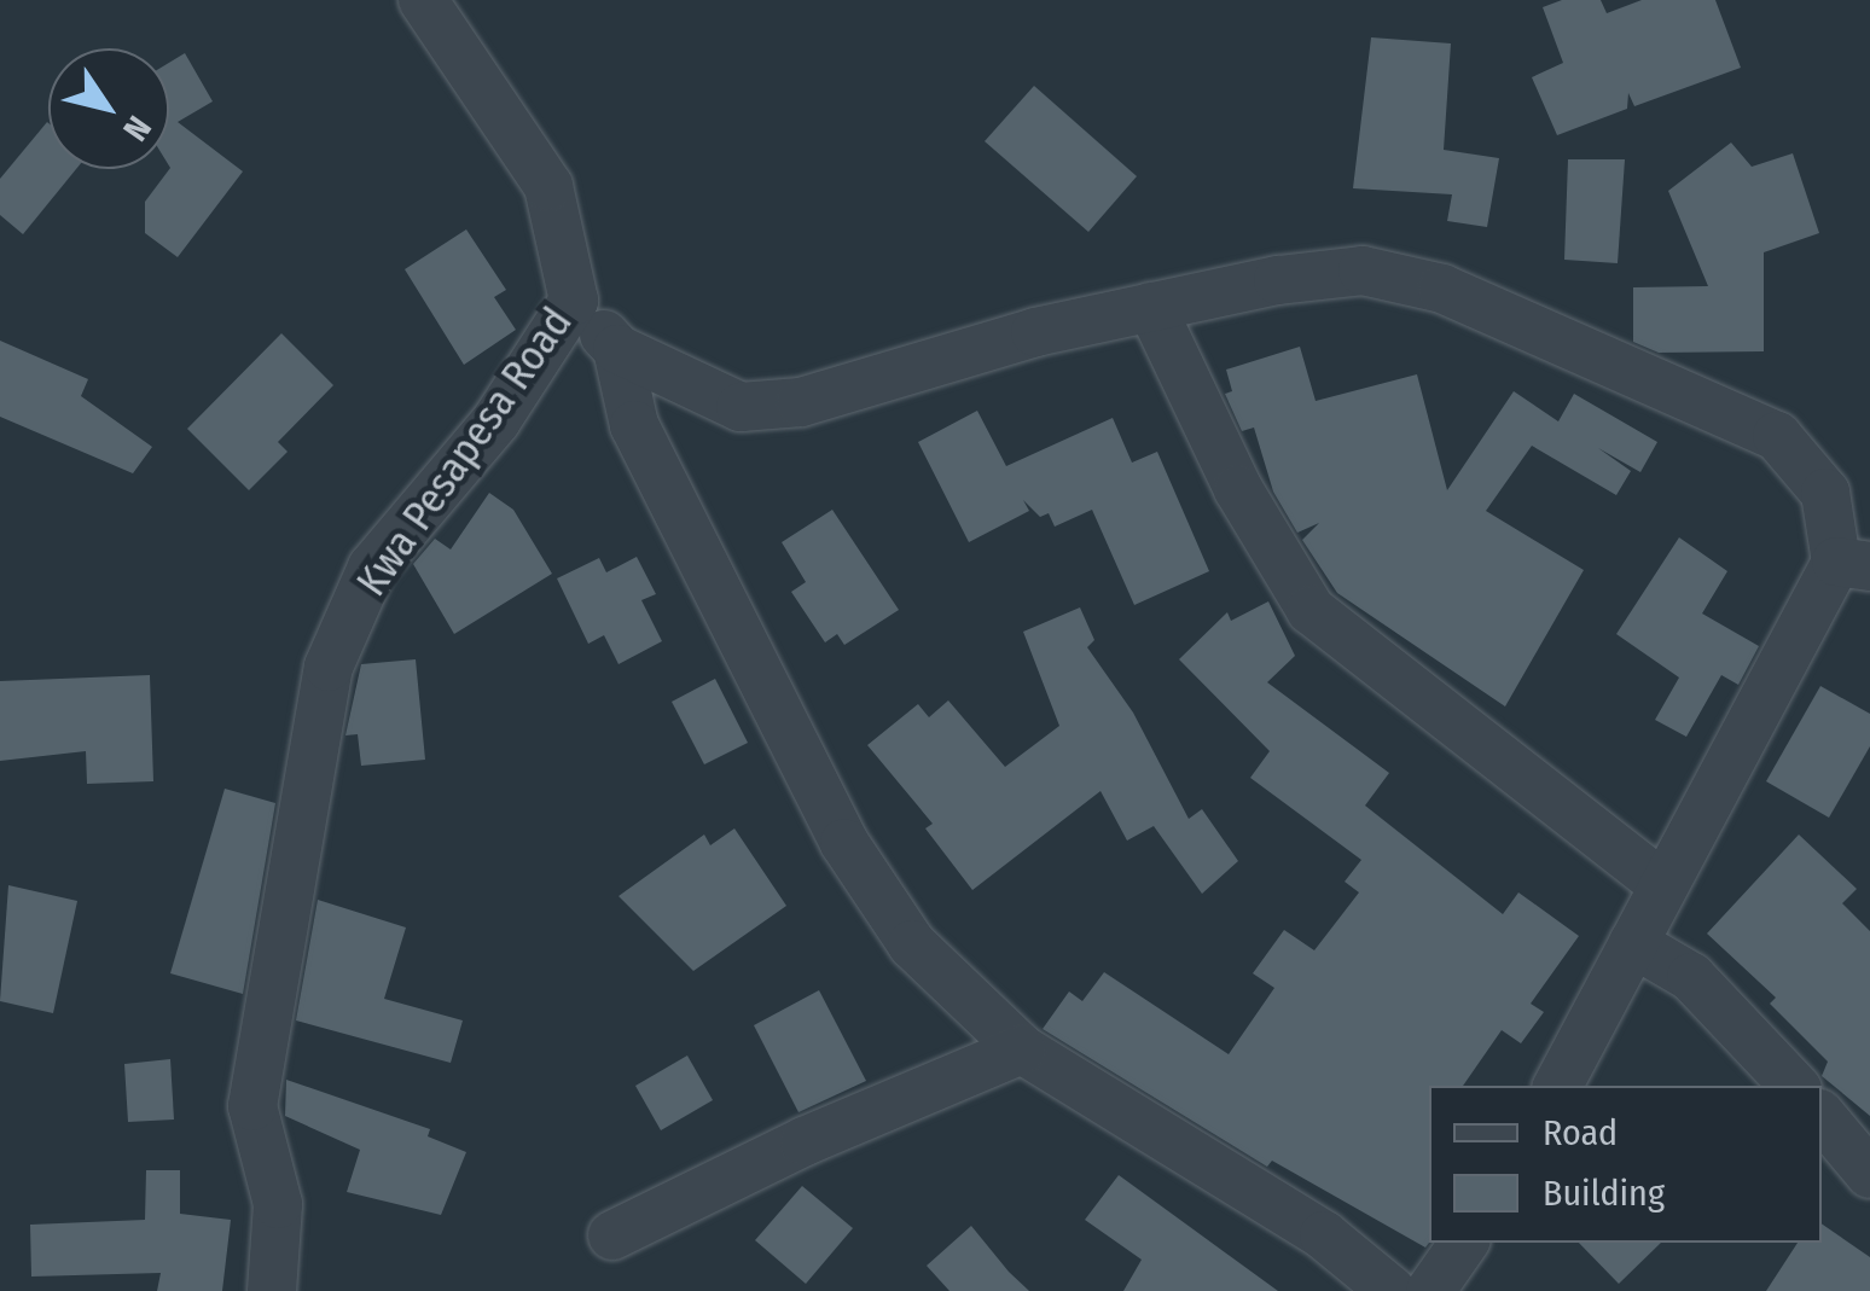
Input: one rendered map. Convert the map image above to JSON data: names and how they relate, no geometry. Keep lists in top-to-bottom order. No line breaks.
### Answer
{"streets":{"street":["Kwa Pesapesa Road"]},"legend":["Road","Building"],"north":"bottom right"}
